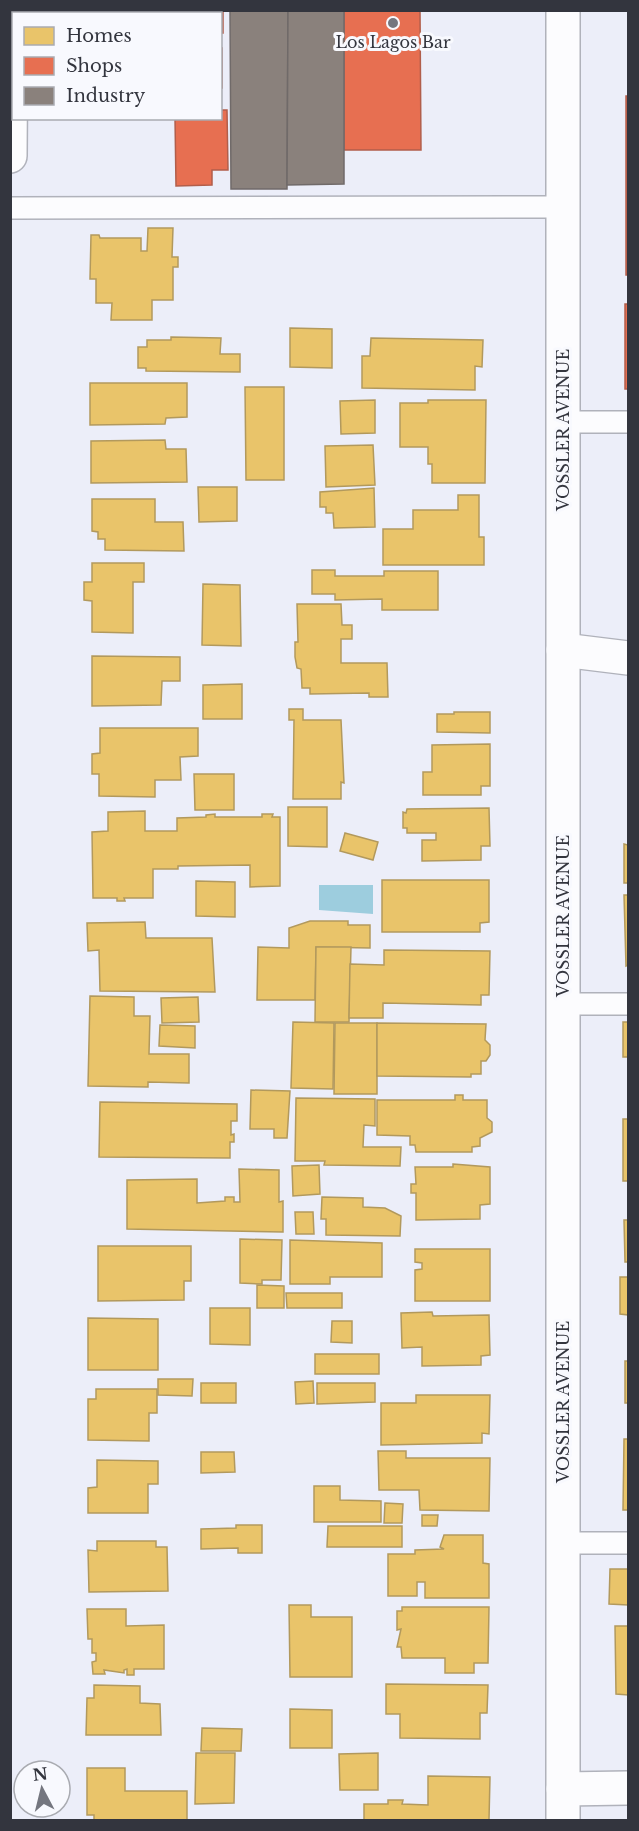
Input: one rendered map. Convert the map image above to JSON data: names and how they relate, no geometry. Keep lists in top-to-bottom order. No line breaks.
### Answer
{"streets":{"street":["VOSSLER AVENUE"]},"places":["Los Lagos Bar"],"legend":["Homes","Shops","Industry"],"north":"top"}
